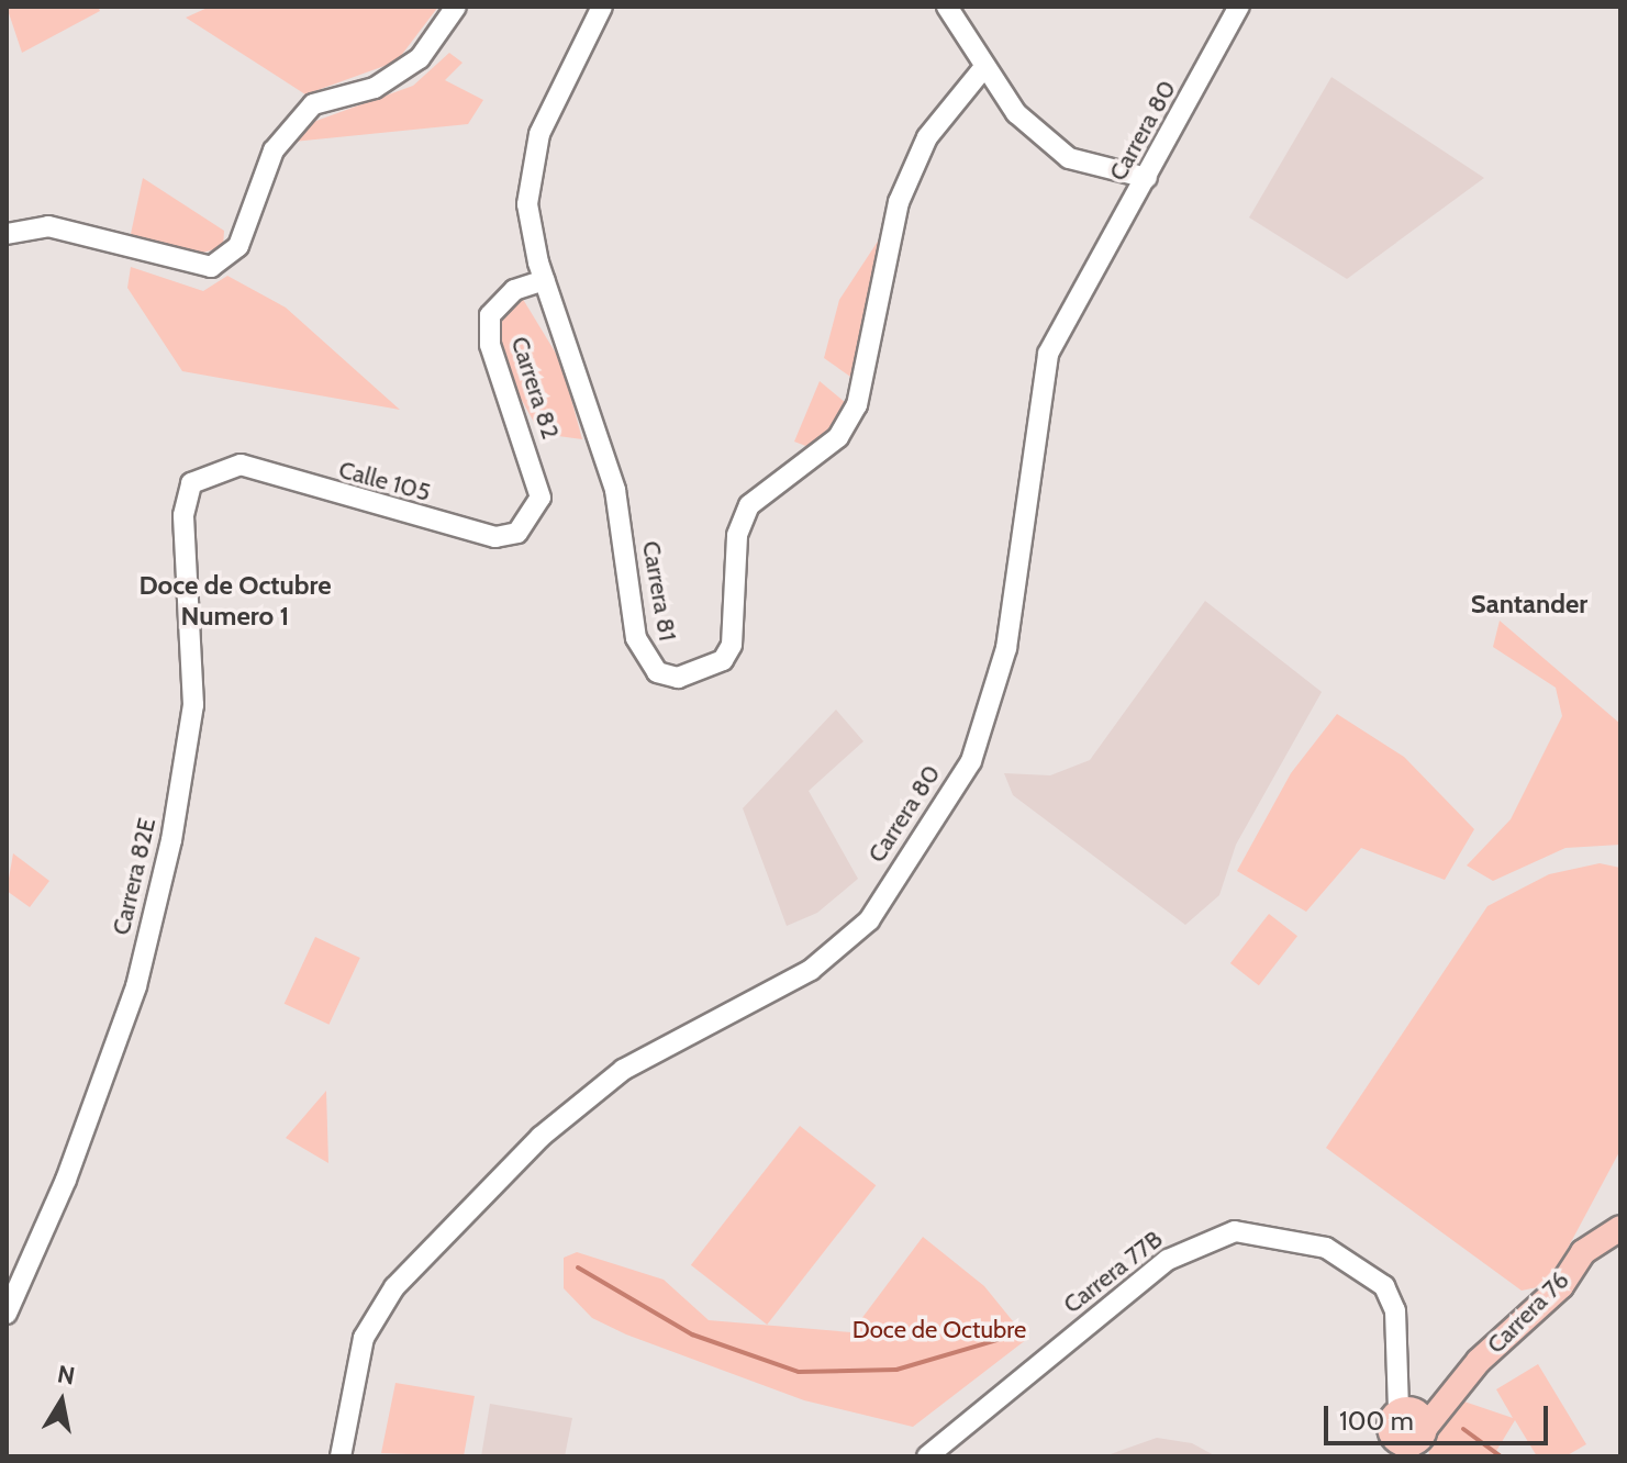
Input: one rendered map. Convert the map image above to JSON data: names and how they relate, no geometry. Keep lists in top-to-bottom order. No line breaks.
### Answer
{"streets":{"main road":["Carrera 76"],"street":["Carrera 80","Carrera 82","Calle 105","Carrera 81","Carrera 82E","Carrera 77B"]},"crossings":[["Carrera 82","Calle 105"],["Carrera 82","Carrera 81"],["Calle 105","Carrera 82E"],["Carrera 77B","Carrera 76"]],"districts":["Doce de Octubre Numero 1","Santander"],"parks":["Doce de Octubre"],"scale_bar":"100 m","north":"top"}
